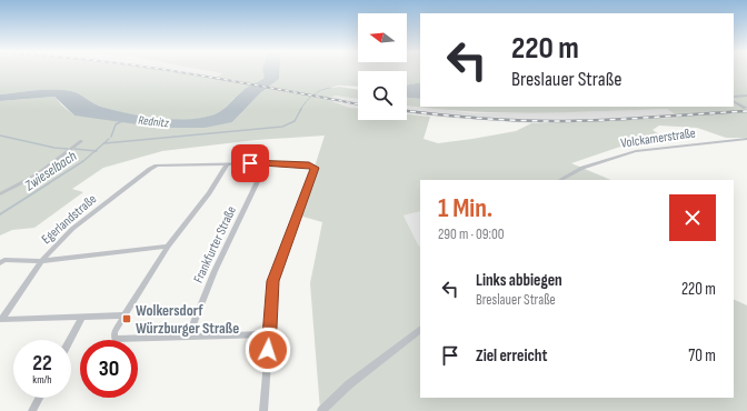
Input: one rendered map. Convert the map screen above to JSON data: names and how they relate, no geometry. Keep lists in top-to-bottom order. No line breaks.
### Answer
{"streets":{"street":["Volckamerstraße","Egerlandstraße","Frankfurter Straße"]},"water":["Rednitz","Zwieselbach"],"places":{"transit":["Wolkersdorf Würzburger Straße"]},"north":"left","page":{"turn":["220 m","Breslauer Straße"],"heading":["1 Min.","290 m · 09:00"],"list":[{"name":"Links abbiegen","note":"Breslauer Straße","value":"220 m"},{"name":"Ziel erreicht","value":"70 m"}],"speed":"22 km/h","limit":"30"}}
